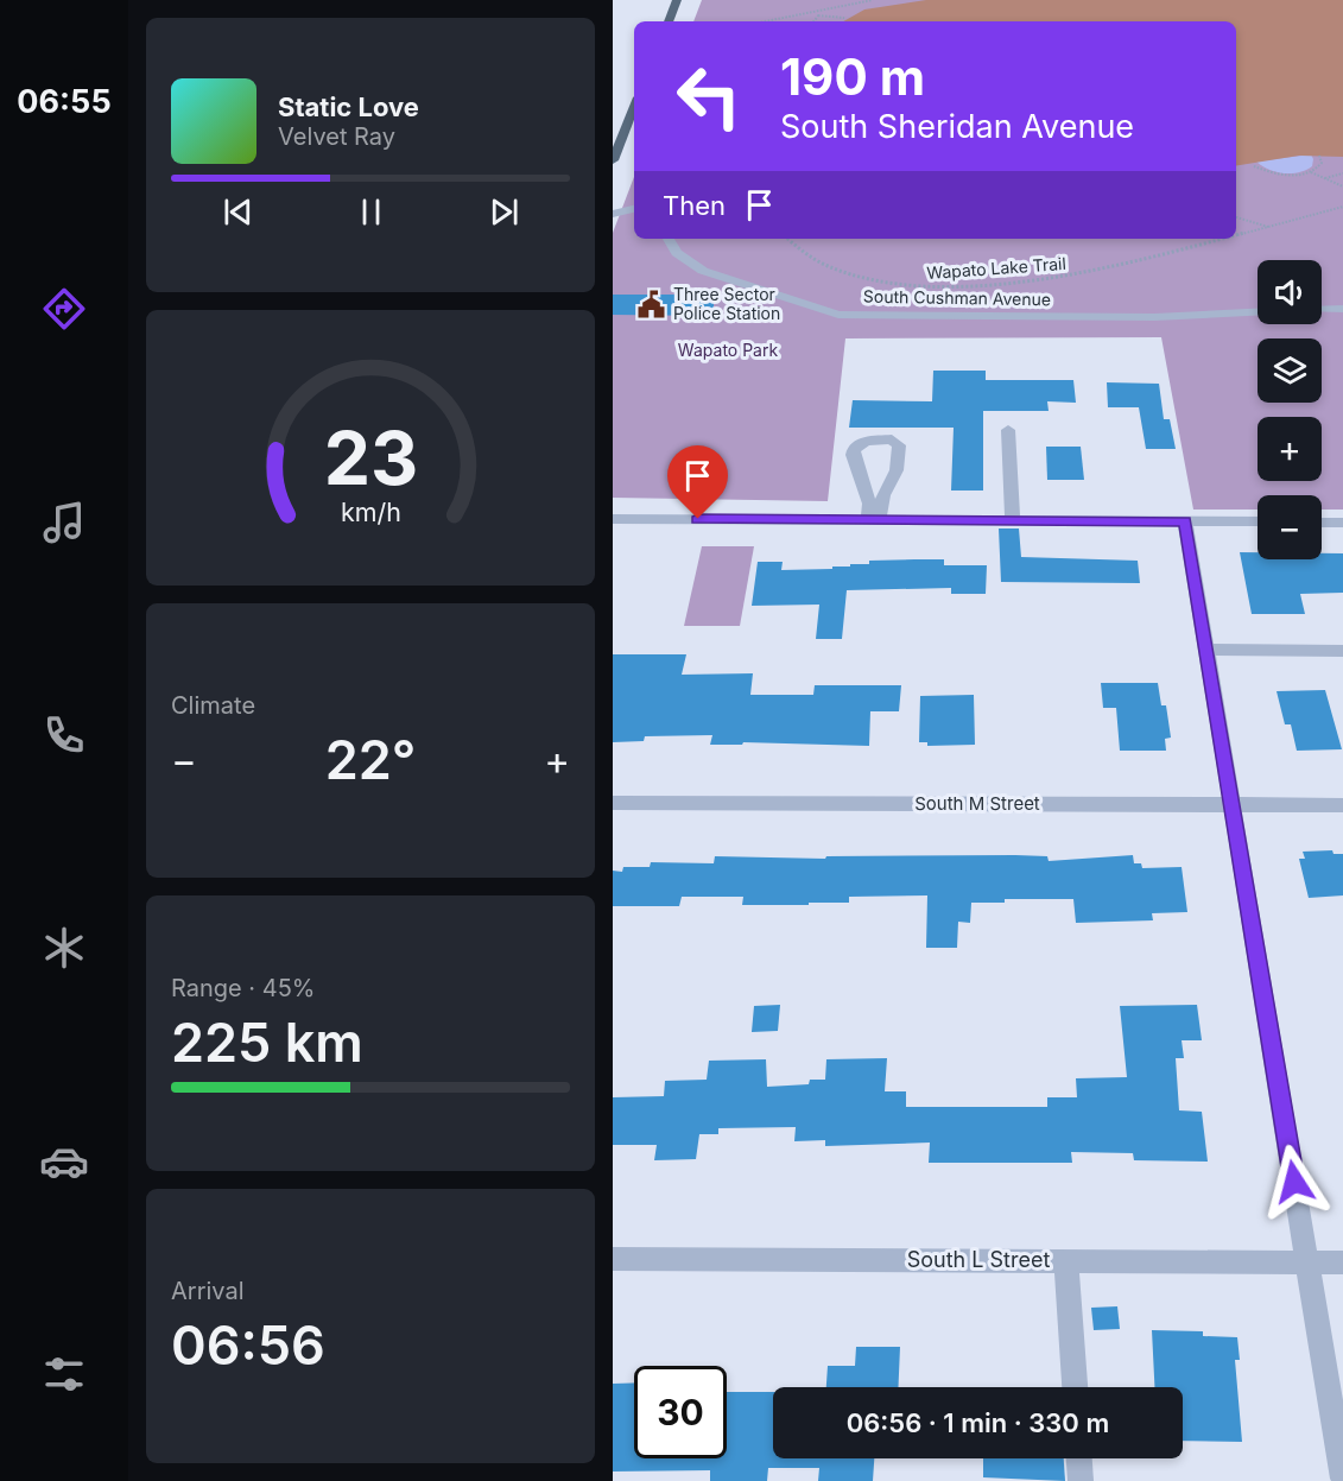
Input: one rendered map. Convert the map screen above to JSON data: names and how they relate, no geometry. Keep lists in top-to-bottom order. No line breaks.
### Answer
{"streets":{"street":["South Cushman Avenue","South M Street","South L Street"],"path":["Wapato Lake Trail"]},"parks":["Wapato Park"],"places":{"public building":["Three Sector Police Station"]},"page":{"tabs":"06:55","turn":["190 m","South Sheridan Avenue"],"song":["Static Love","Velvet Ray"],"then":"Then","map_buttons":["+","−"],"tile":["Climate",["Range · 45%","225 km"],["Arrival","06:56"]],"heat":["−","22°","+"],"limit":"30","trip":"06:56 · 1 min · 330 m","gauge":["23","km/h"]}}
